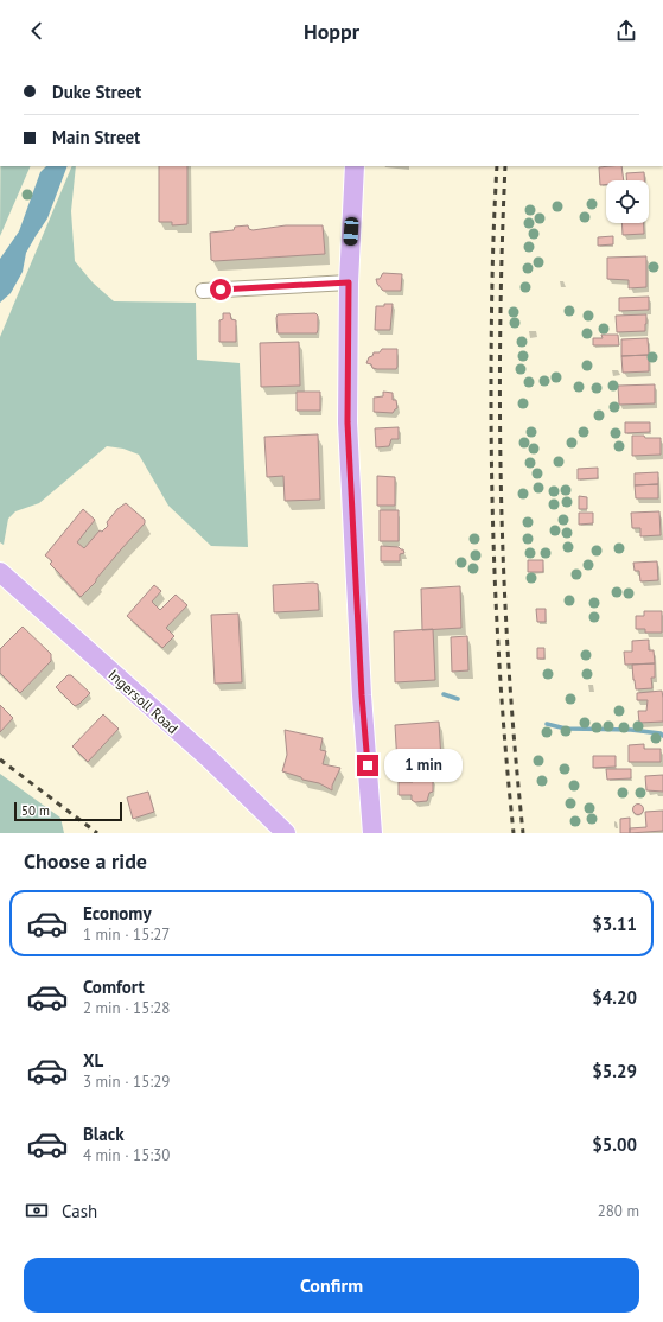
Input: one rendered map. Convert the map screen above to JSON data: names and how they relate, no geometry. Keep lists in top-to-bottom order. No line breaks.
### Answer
{"streets":{"main road":["Ingersoll Road"]},"scale_bar":"50 m","page":{"header":"Hoppr","banner":["Duke Street","Main Street"],"bubble":"1 min","scale":"50 m","heading":"Choose a ride","list":[{"name":"Economy","note":"1 min · 15:27","value":"$3.11"},{"name":"Comfort","note":"2 min · 15:28","value":"$4.20"},{"name":"XL","note":"3 min · 15:29","value":"$5.29"},{"name":"Black","note":"4 min · 15:30","value":"$5.00"}],"pay":["Cash","280 m"],"buttons":"Confirm"}}
